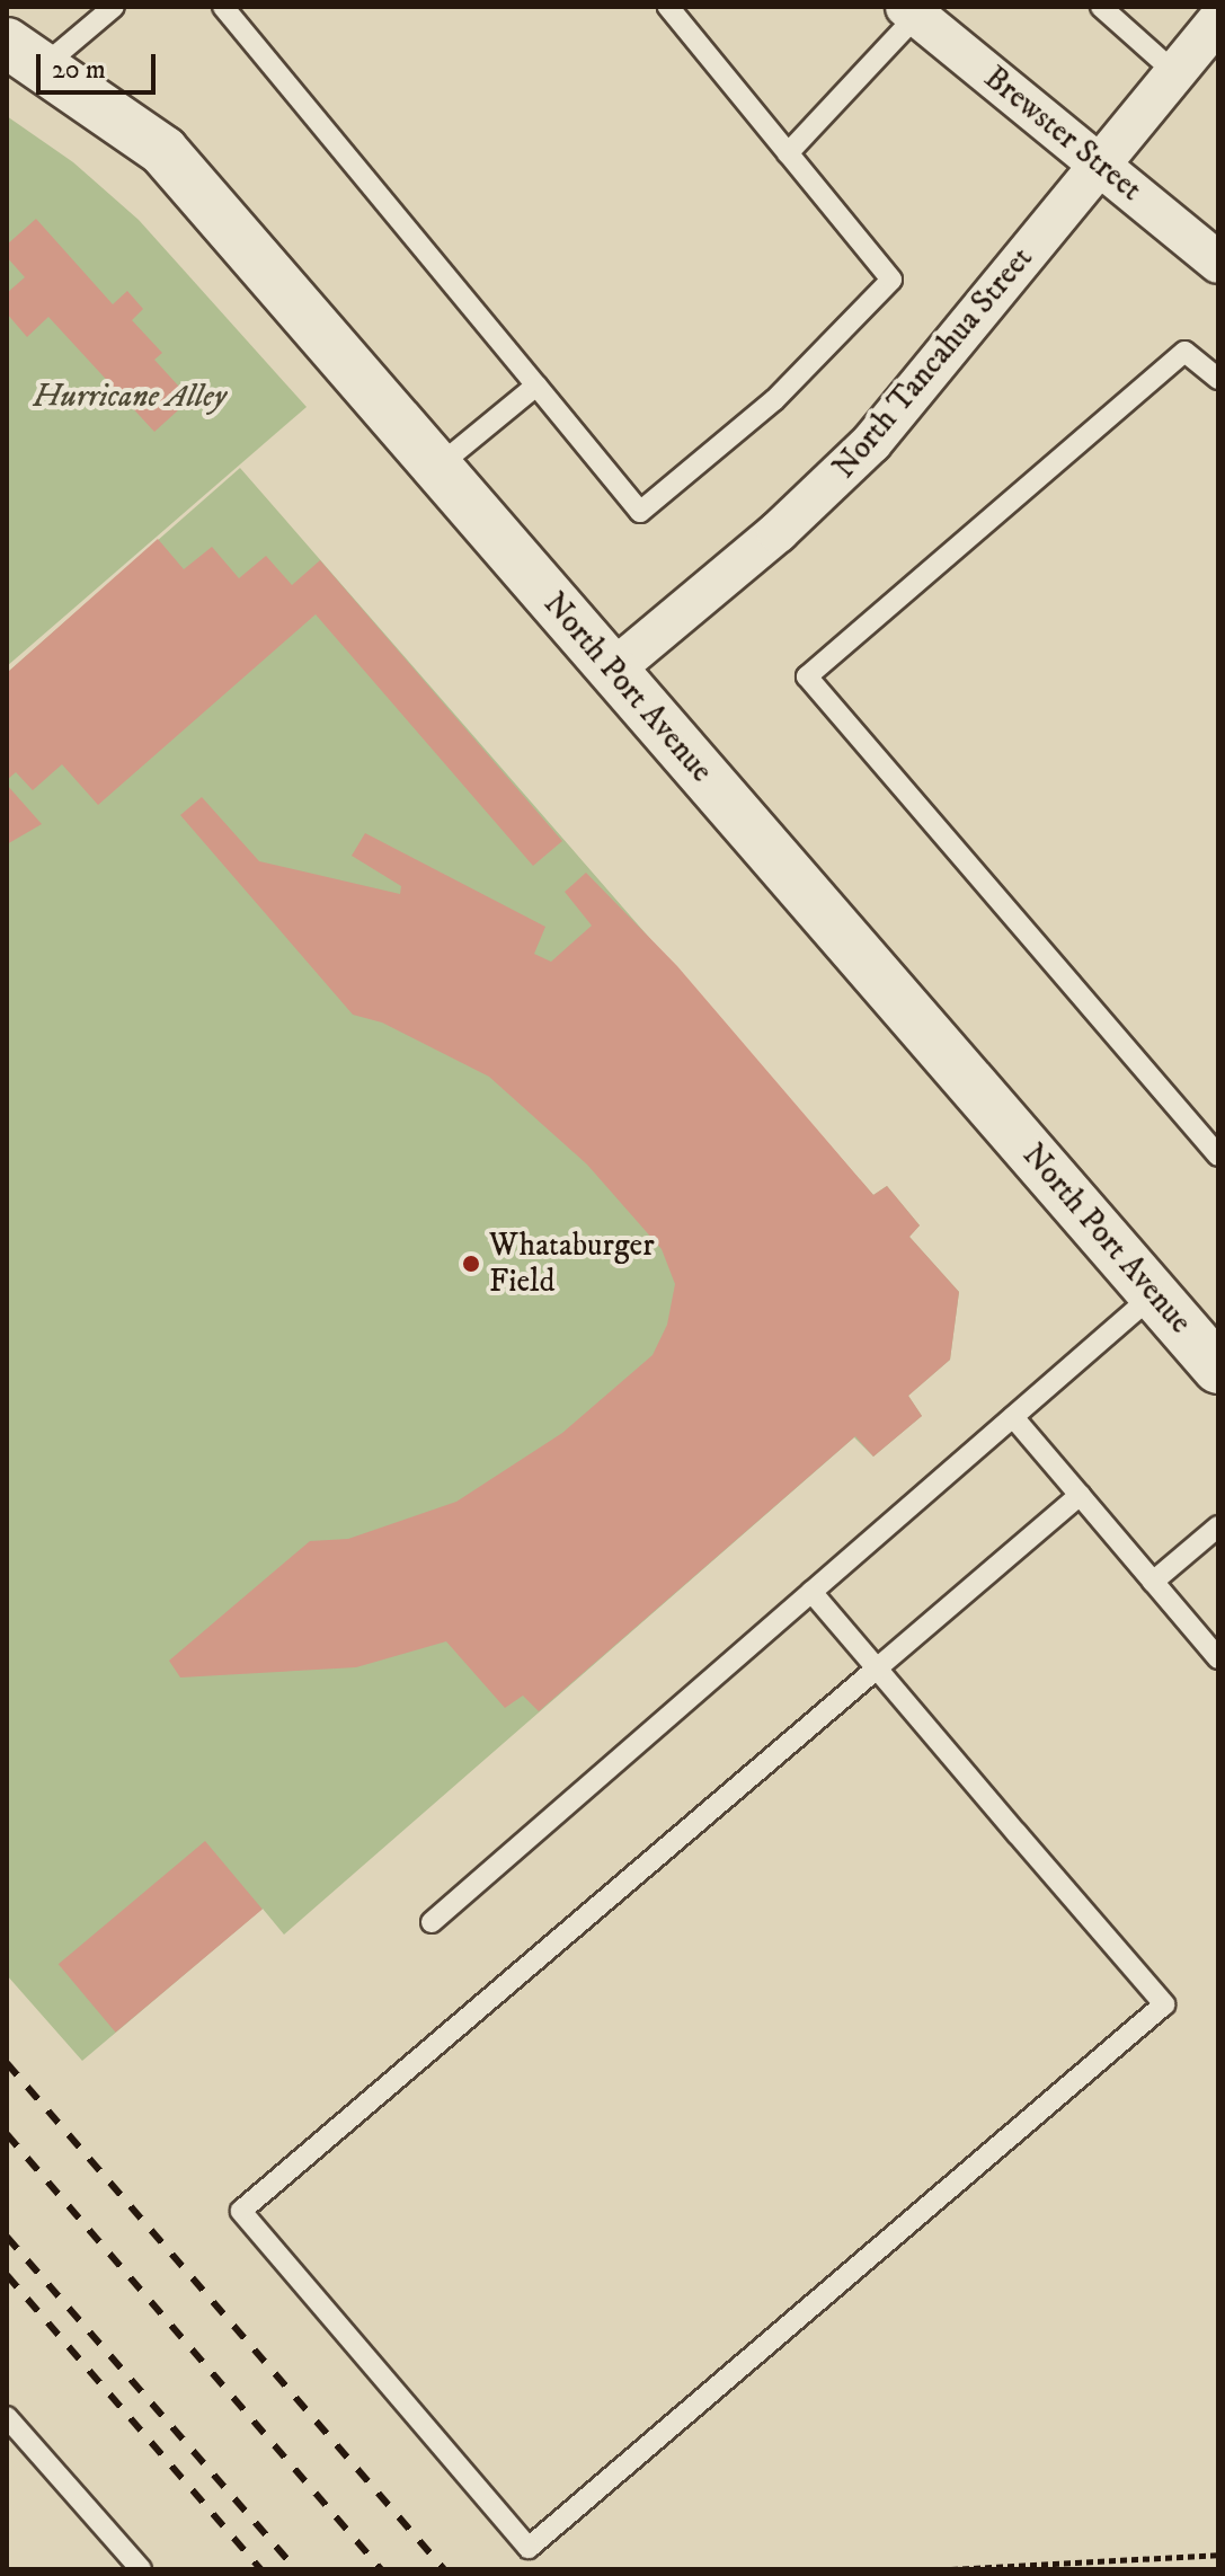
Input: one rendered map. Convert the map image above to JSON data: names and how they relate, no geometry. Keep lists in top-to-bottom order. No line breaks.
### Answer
{"streets":{"main road":["North Port Avenue"],"street":["Brewster Street","North Tancahua Street"]},"crossings":[["Brewster Street","North Tancahua Street"],["North Tancahua Street","North Port Avenue"]],"parks":["Hurricane Alley"],"places":["Whataburger Field"],"scale_bar":"20 m"}
